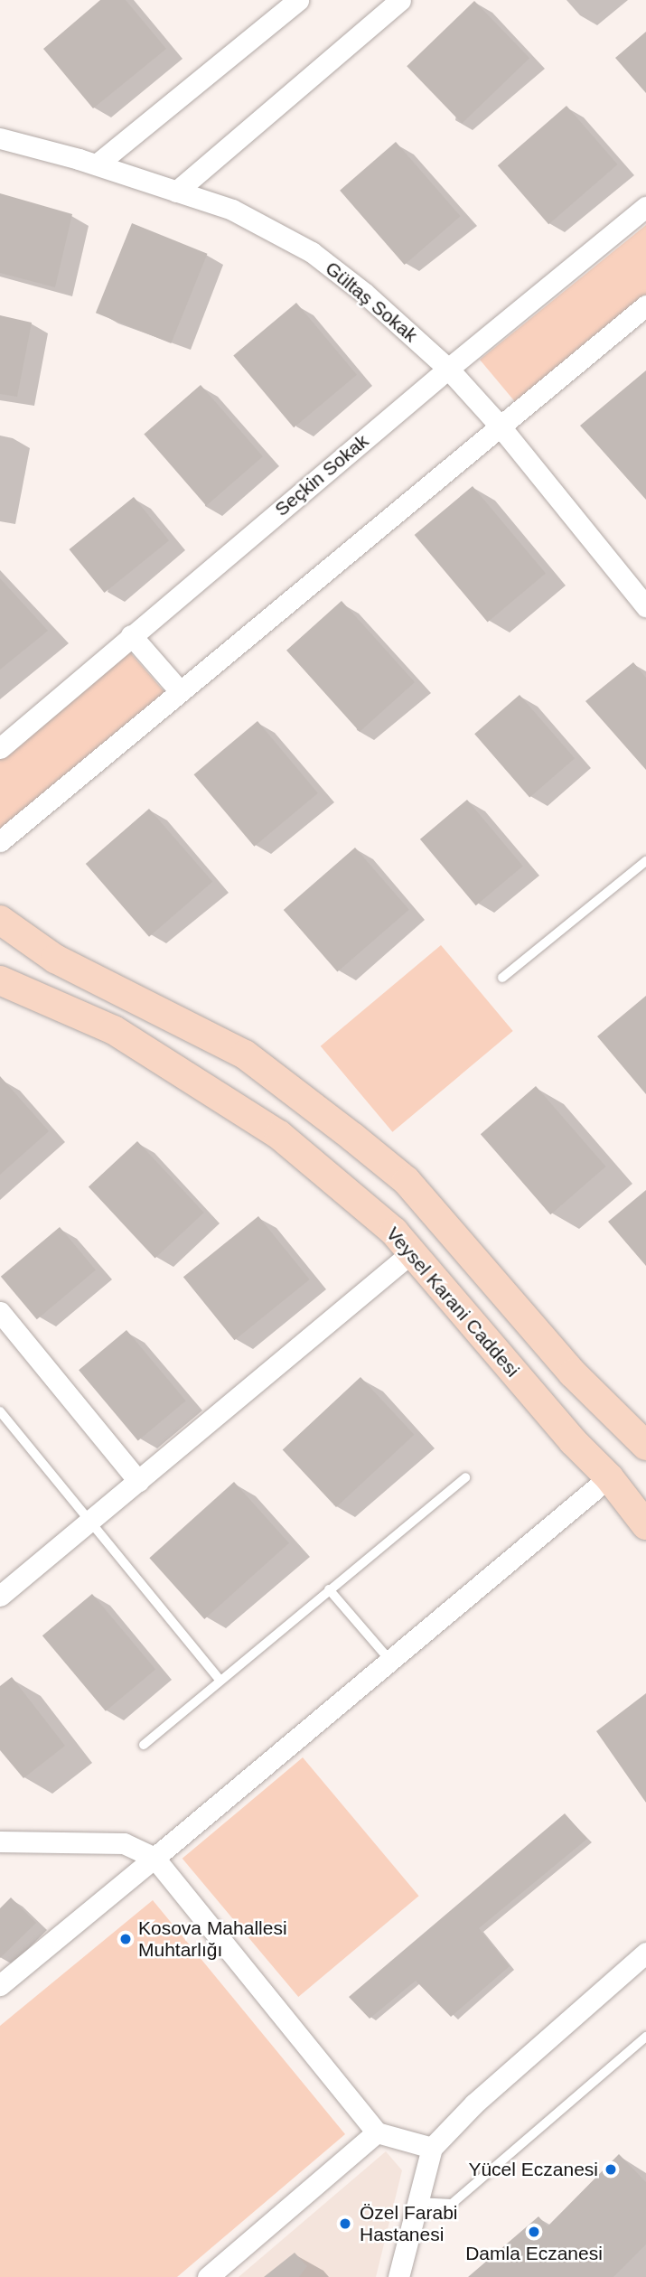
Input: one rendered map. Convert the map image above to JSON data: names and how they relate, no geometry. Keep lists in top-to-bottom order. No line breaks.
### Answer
{"streets":{"main road":["Veysel Karani Caddesi"],"street":["Gültaş Sokak","Seçkin Sokak"]},"crossings":[["Gültaş Sokak","Seçkin Sokak"]],"places":["Kosova Mahallesi Muhtarlığı","Yücel Eczanesi","Özel Farabi Hastanesi","Damla Eczanesi"]}
